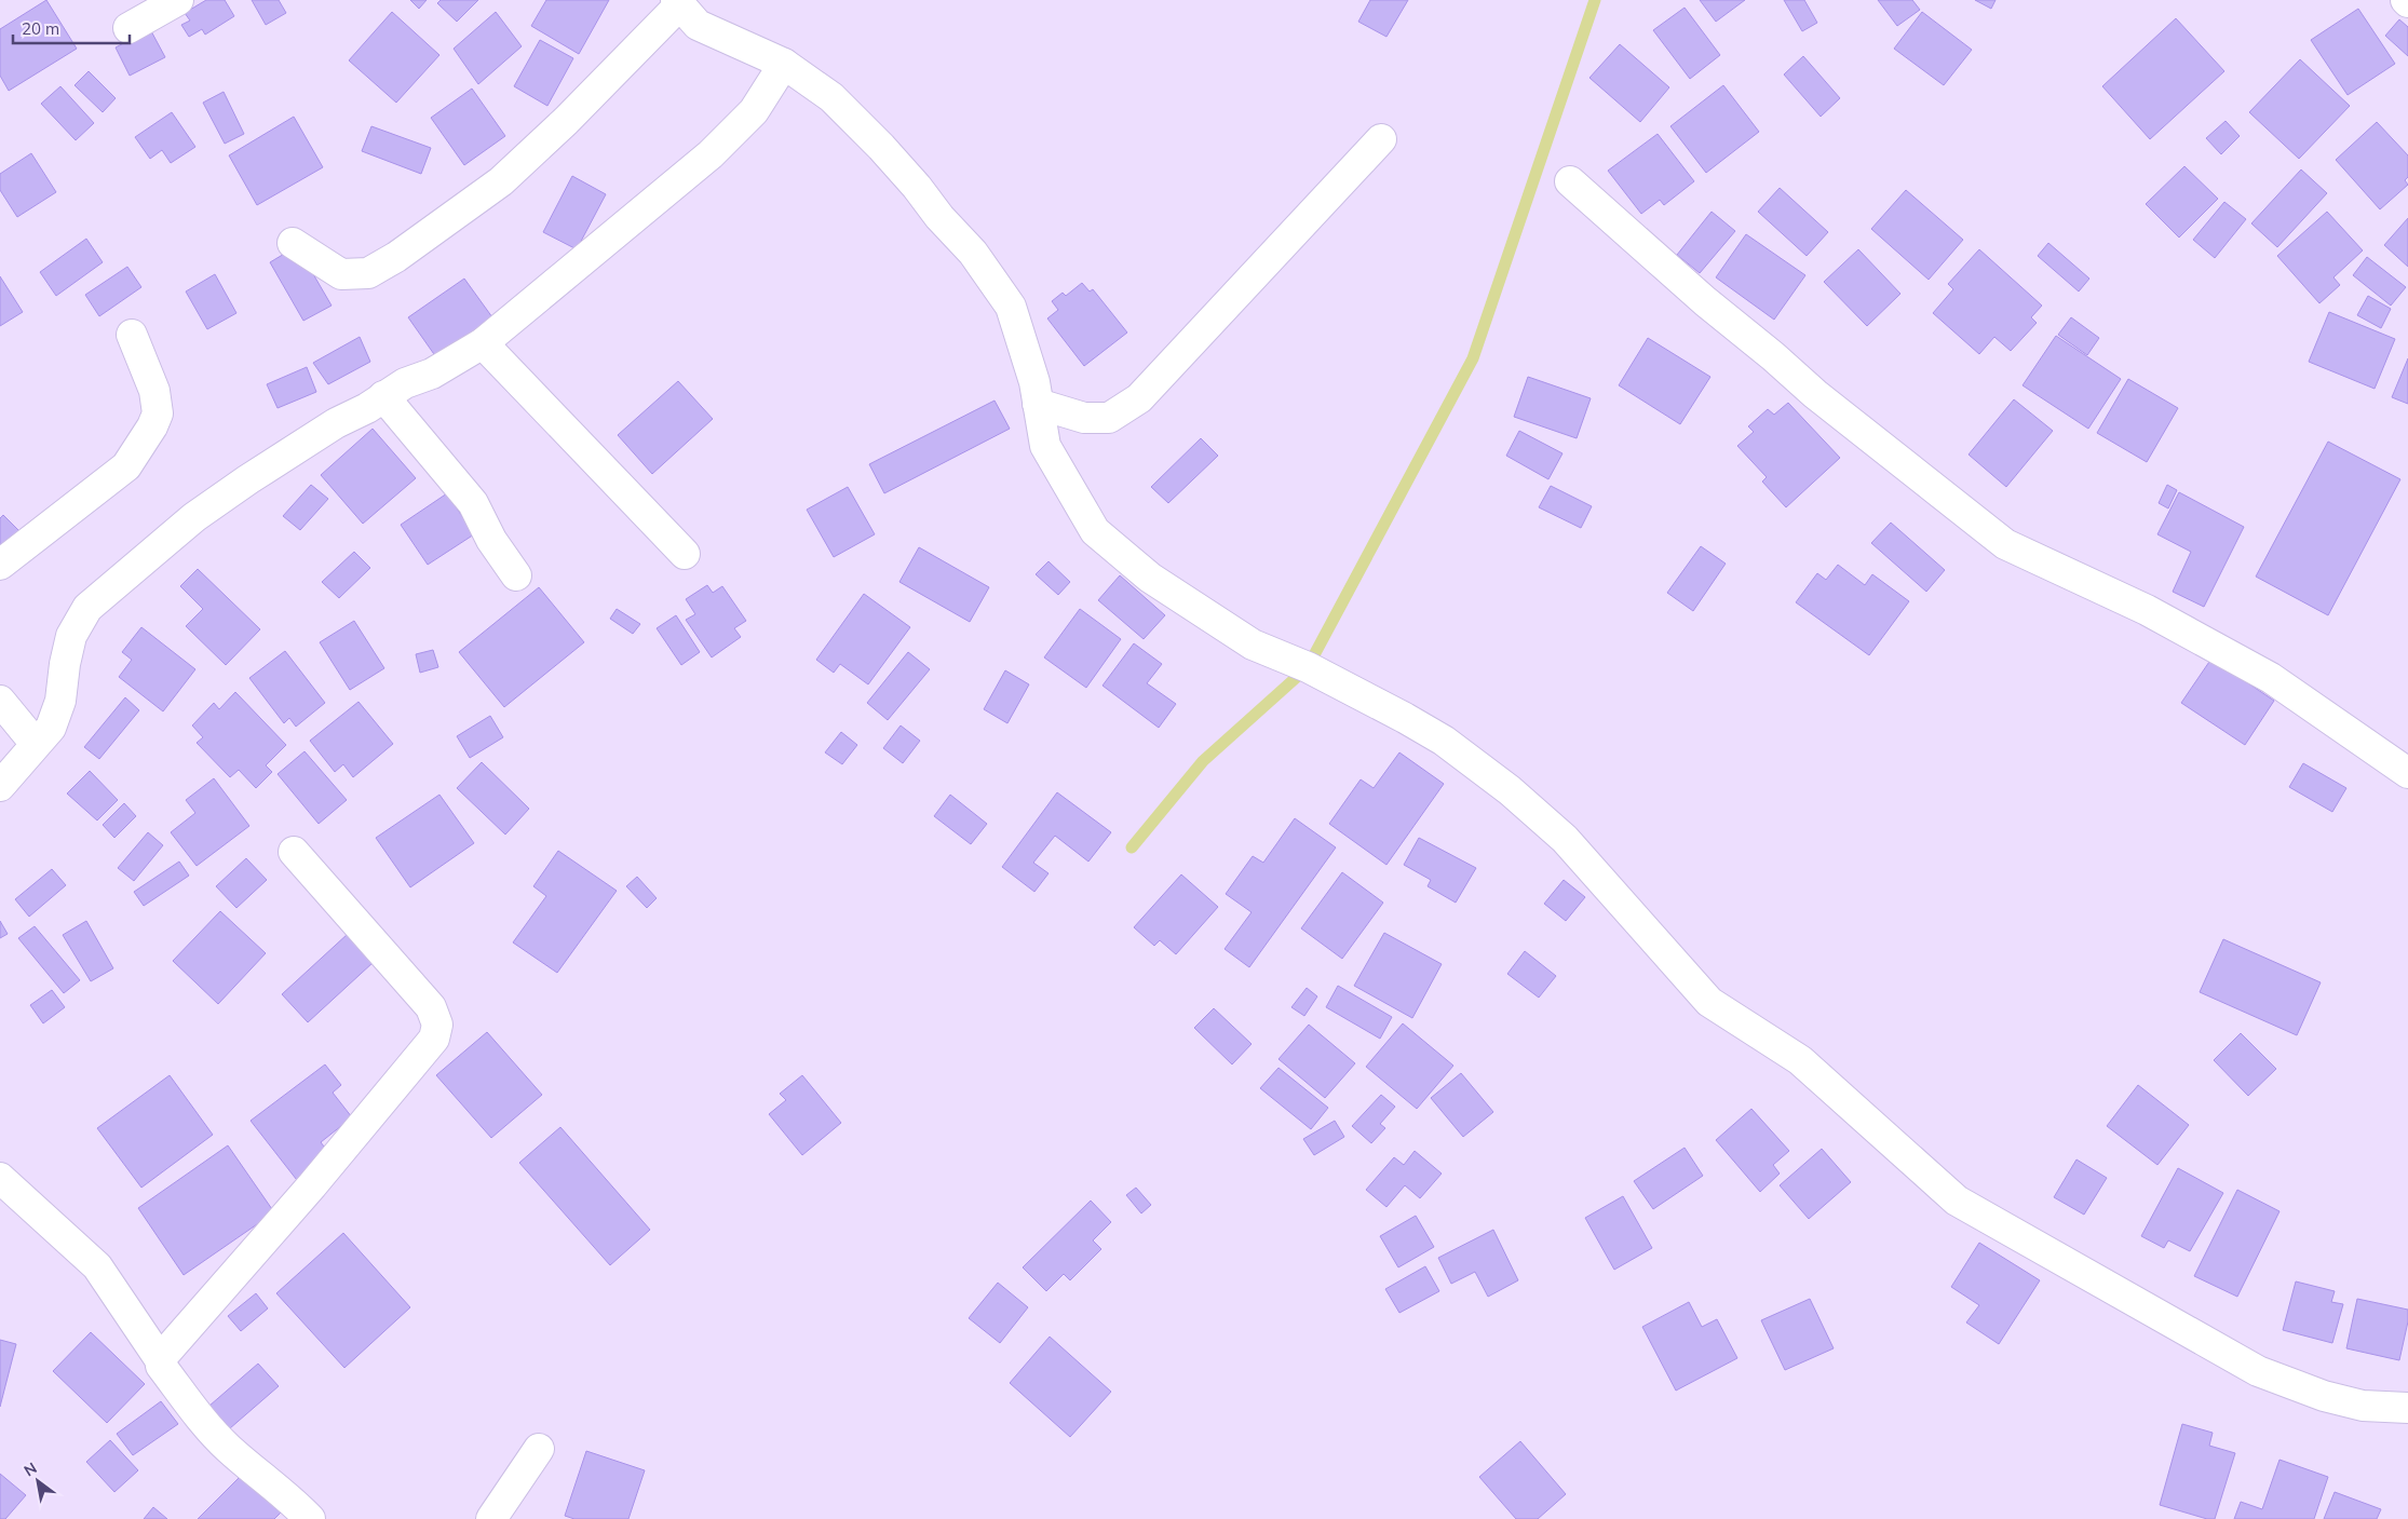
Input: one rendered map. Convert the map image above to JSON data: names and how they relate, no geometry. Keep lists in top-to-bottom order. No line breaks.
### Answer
{"scale_bar":"20 m","north":"top left"}
